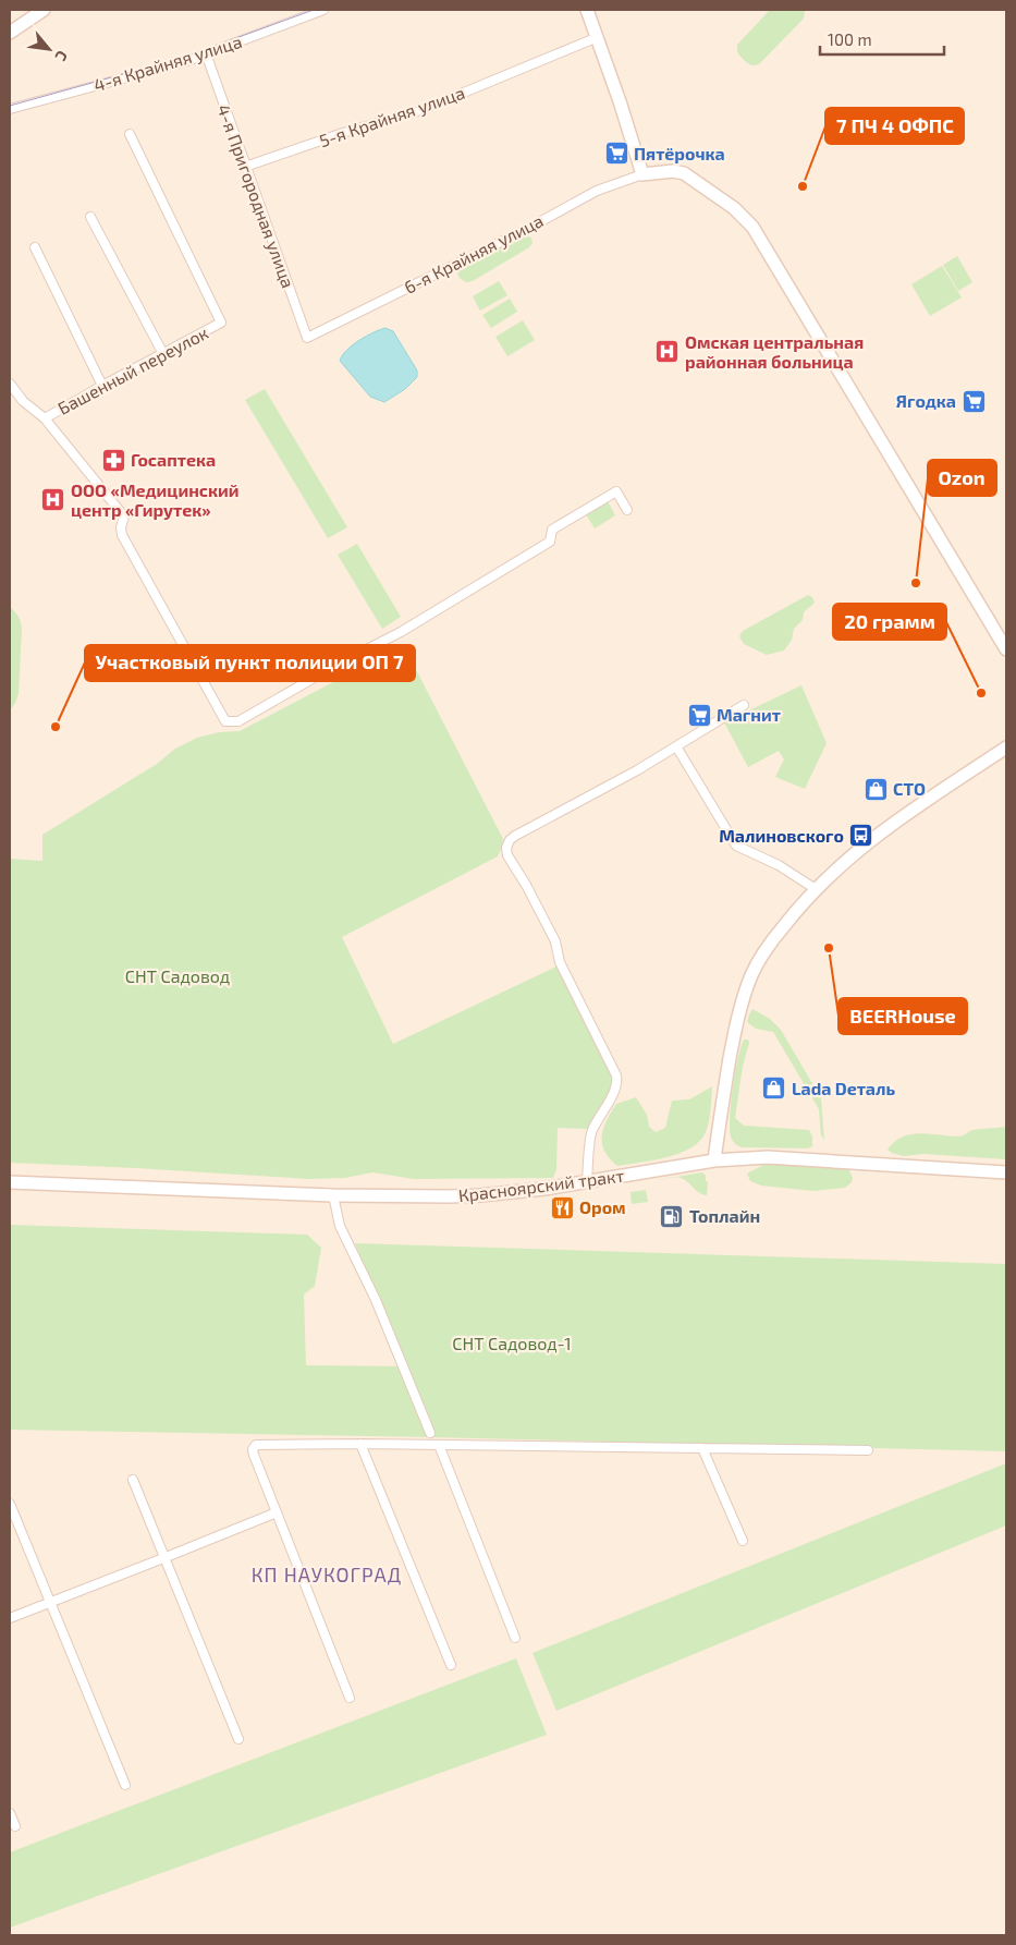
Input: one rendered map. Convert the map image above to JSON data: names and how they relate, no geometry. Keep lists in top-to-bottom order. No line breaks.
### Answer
{"streets":{"main road":["Красноярский тракт"],"street":["4-я Крайняя улица","5-я Крайняя улица","4-я Пригородная улица","6-я Крайняя улица","Башенный переулок"]},"crossings":[["4-я Крайняя улица","4-я Пригородная улица"],["5-я Крайняя улица","4-я Пригородная улица"],["4-я Пригородная улица","6-я Крайняя улица"]],"districts":["КП НАУКОГРАД"],"parks":["СНТ Садовод","СНТ Садовод-1"],"places":{"supermarket":["Пятёрочка","Ягодка","Магнит"],"other":["7 ПЧ 4 ОФПС","Ozon","20 грамм","Участковый пункт полиции ОП 7","BEERHouse"],"hospital":["Омская центральная районная больница","ООО «Медицинский центр «Гирутек»"],"pharmacy":["Госаптека"],"shop":["СТО","Lada Dеталь"],"bus stop":["Малиновского"],"restaurant":["Ором"],"fuel station":["Топлайн"]},"scale_bar":"100 m","north":"bottom right"}
